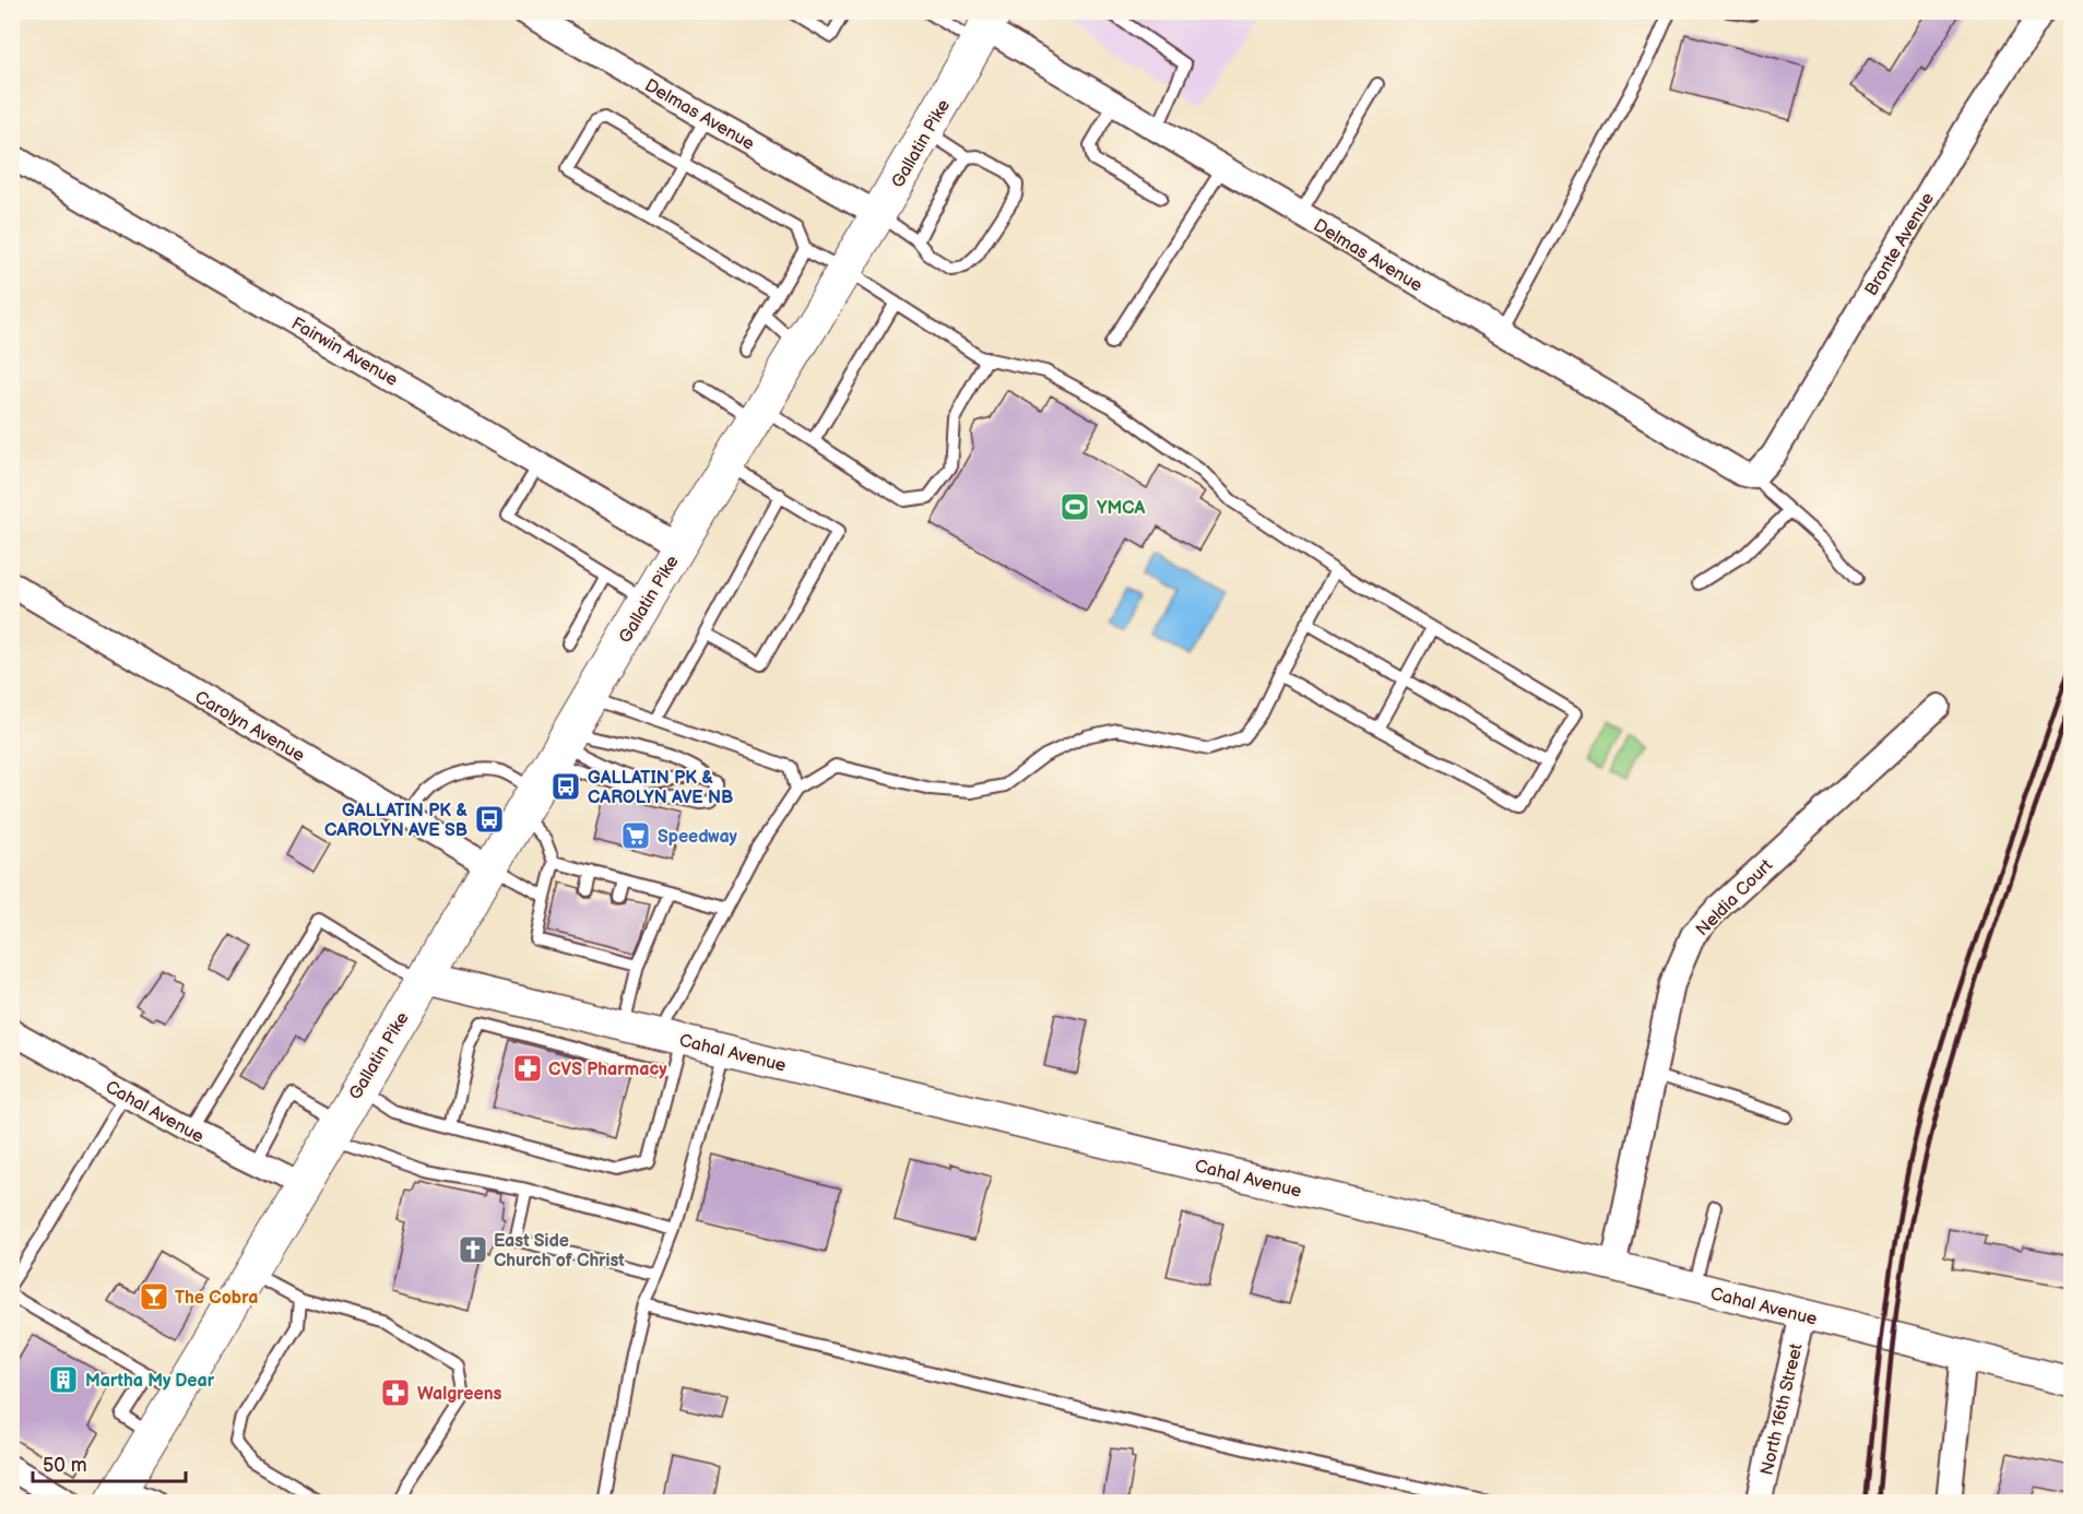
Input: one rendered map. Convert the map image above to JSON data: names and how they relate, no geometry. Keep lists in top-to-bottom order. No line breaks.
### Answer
{"streets":{"main road":["Gallatin Pike"],"street":["Delmas Avenue","Bronte Avenue","Fairwin Avenue","Carolyn Avenue","Neldia Court","Cahal Avenue","North 16th Street"]},"crossings":[["Delmas Avenue","Gallatin Pike"],["Delmas Avenue","Bronte Avenue"],["Gallatin Pike","Fairwin Avenue"],["Gallatin Pike","Carolyn Avenue"],["Gallatin Pike","Cahal Avenue"],["Neldia Court","Cahal Avenue"],["Cahal Avenue","North 16th Street"]],"places":{"sports":["YMCA"],"bus stop":["GALLATIN PK & CAROLYN AVE NB","GALLATIN PK & CAROLYN AVE SB"],"supermarket":["Speedway"],"pharmacy":["CVS Pharmacy","Walgreens"],"church":["East Side Church of Christ"],"bar":["The Cobra"],"building":["Martha My Dear"]},"scale_bar":"50 m"}
